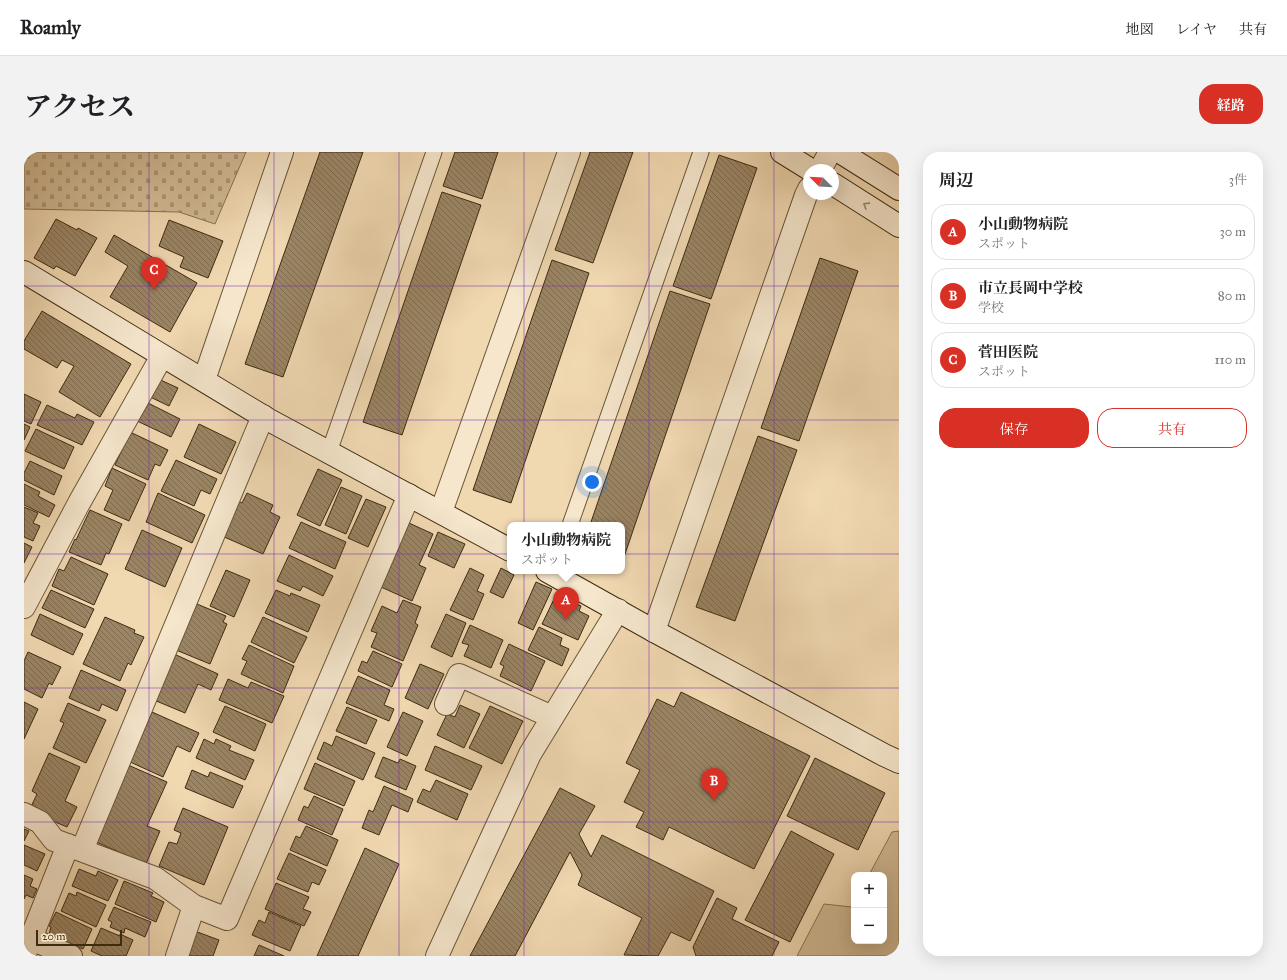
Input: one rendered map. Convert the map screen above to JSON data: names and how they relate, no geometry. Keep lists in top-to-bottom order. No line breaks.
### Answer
{"scale_bar":"20 m","north":"top left","page":{"header":"Roamly","nav":["地図","レイヤ","共有"],"title":"アクセス","buttons":["経路",["保存","共有"]],"heading":["周辺","3件"],"list":[{"mark":"A","name":"小山動物病院","note":"スポット","value":"30 m"},{"mark":"B","name":"市立長岡中学校","note":"学校","value":"80 m"},{"mark":"C","name":"菅田医院","note":"スポット","value":"110 m"}],"pins":["C","A","B"],"popup":["小山動物病院","スポット"],"map_buttons":["+","−"],"scale":"20 m"}}
